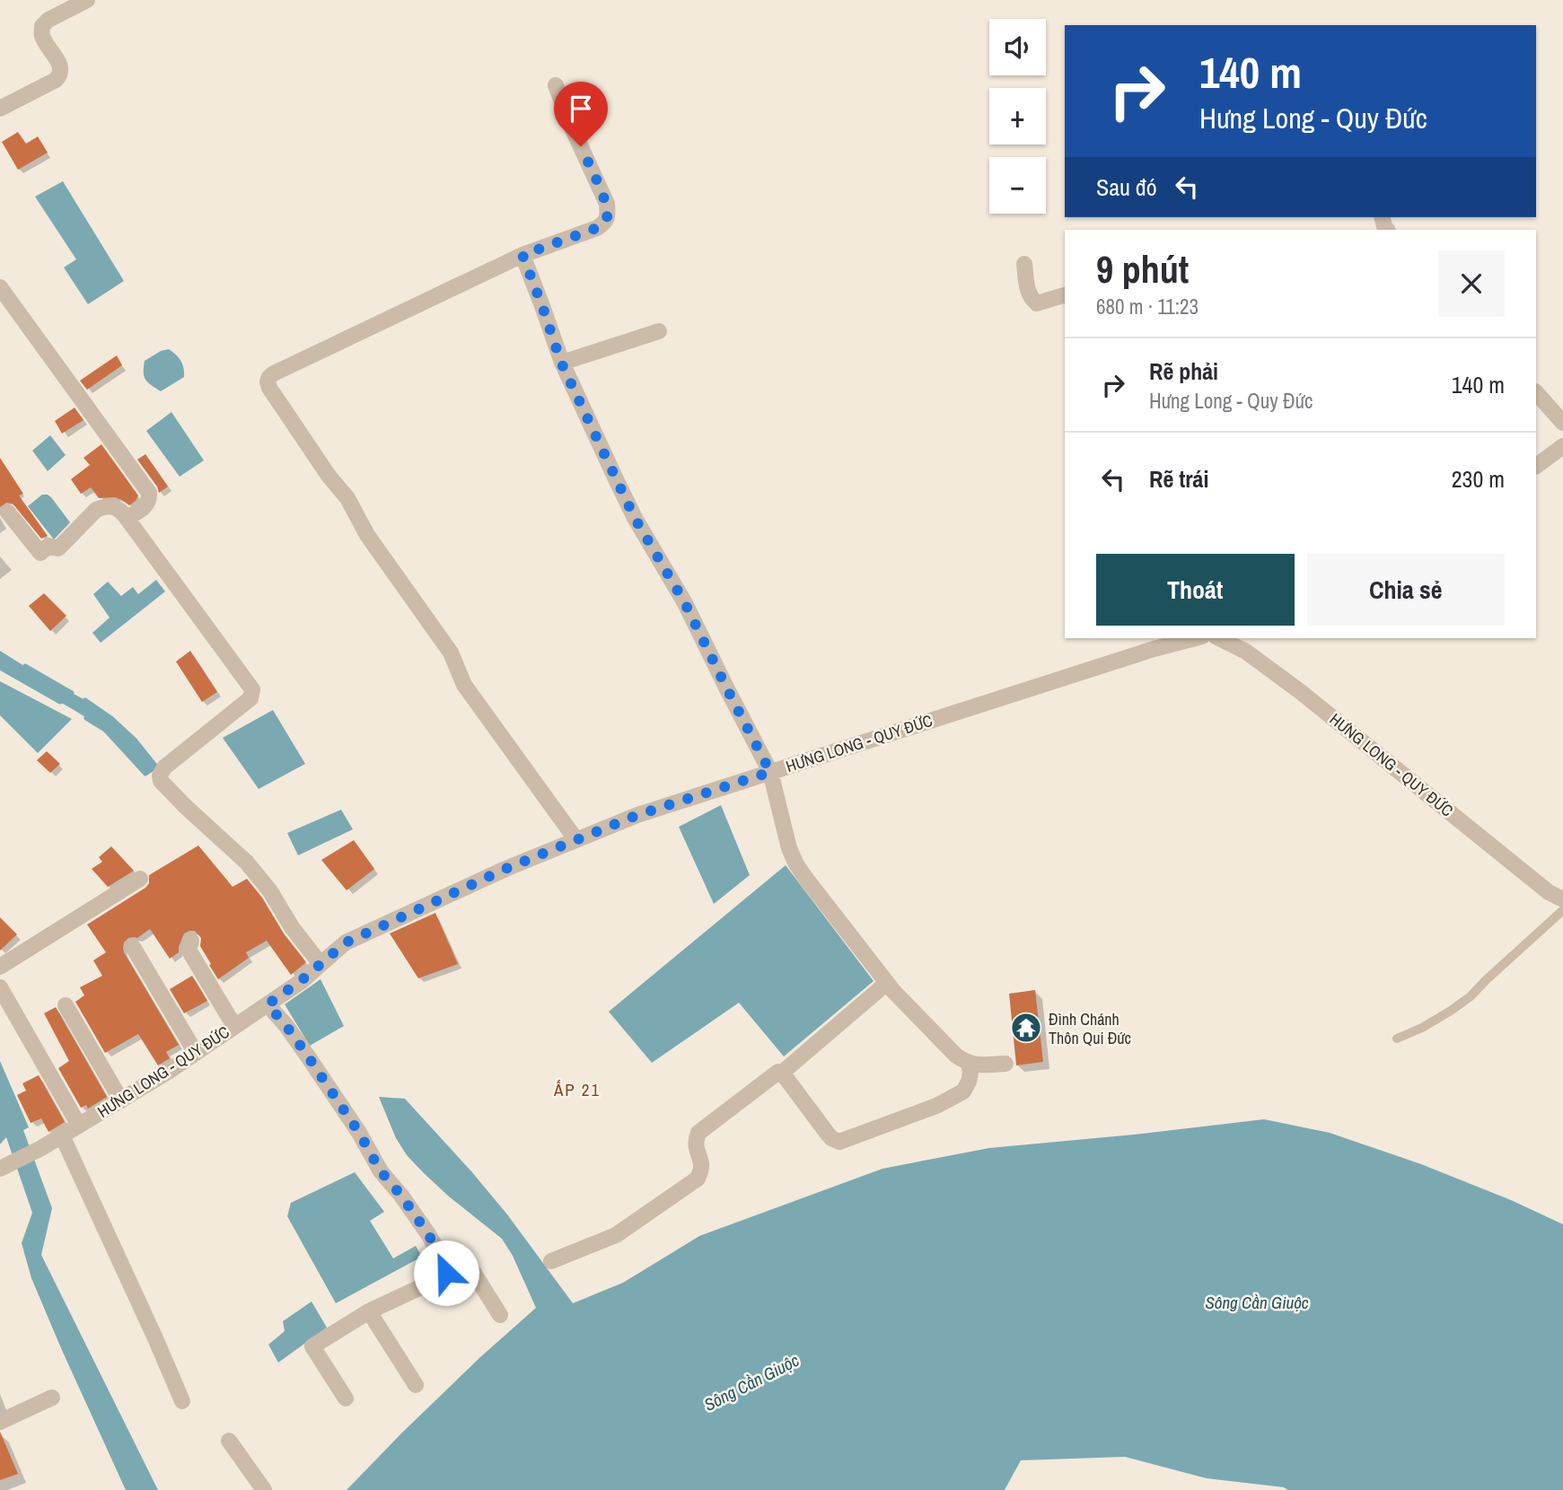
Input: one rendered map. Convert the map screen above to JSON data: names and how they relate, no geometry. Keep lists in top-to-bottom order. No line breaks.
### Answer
{"streets":{"street":["HƯNG LONG - QUY ĐỨC"]},"districts":["ẤP 21"],"water":["Sông Cần Giuộc"],"places":{"temple":["Đình Chánh Thôn Qui Đức"]},"page":{"map_buttons":["+","−"],"turn":["140 m","Hưng Long - Quy Đức"],"then":"Sau đó","heading":["9 phút","680 m · 11:23"],"list":[{"name":"Rẽ phải","note":"Hưng Long - Quy Đức","value":"140 m"},{"name":"Rẽ trái","value":"230 m"}],"buttons":["Thoát","Chia sẻ"]}}
